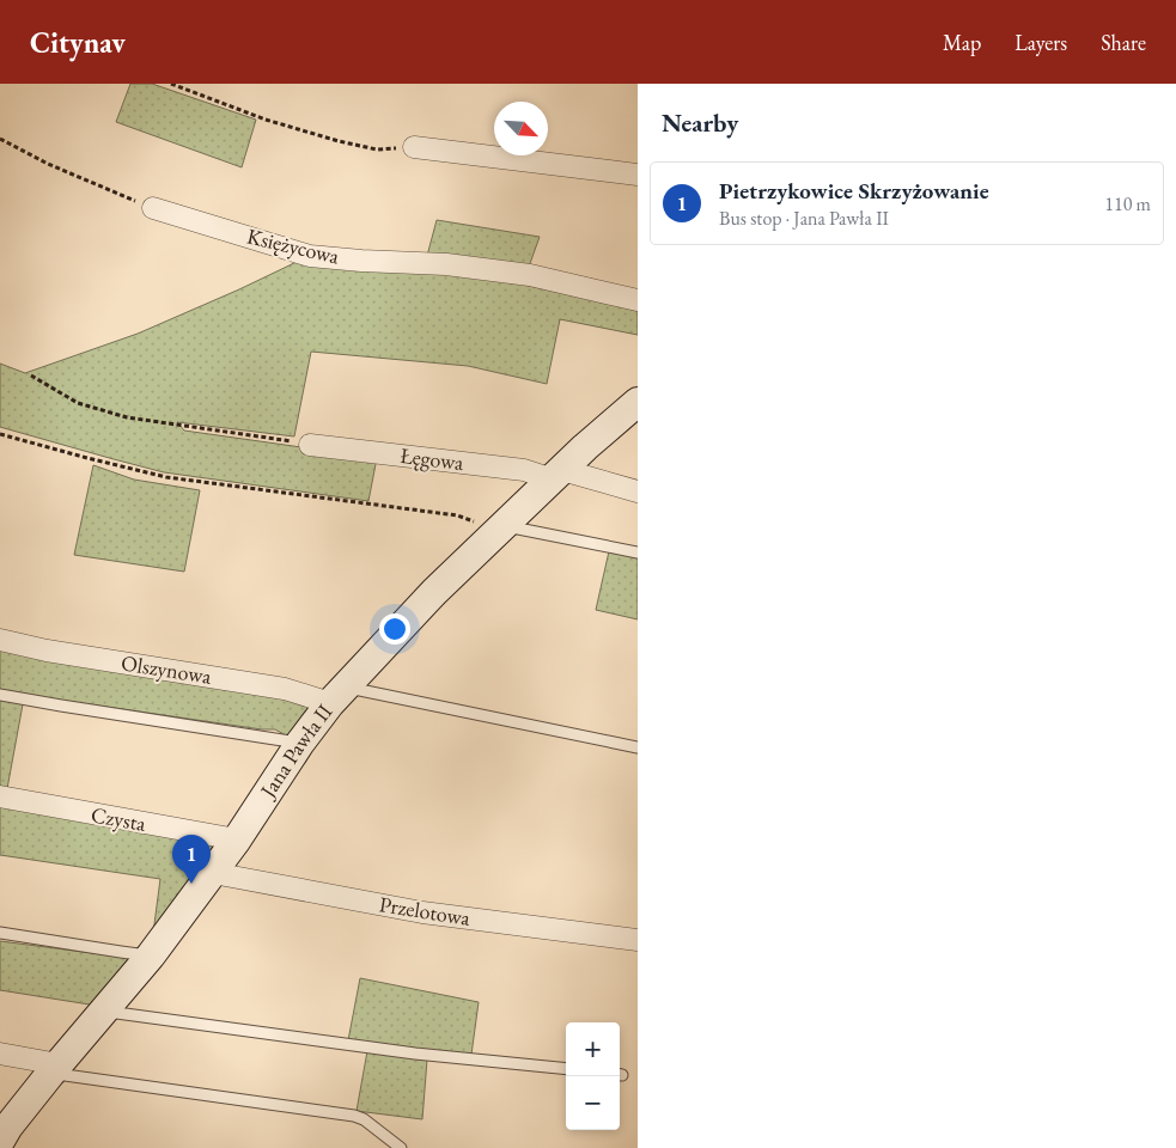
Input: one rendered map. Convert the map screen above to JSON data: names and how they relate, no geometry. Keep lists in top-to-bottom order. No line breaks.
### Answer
{"streets":{"street":["Księżycowa","Łęgowa","Olszynowa","Jana Pawła II","Czysta","Przelotowa"]},"crossings":[["Łęgowa","Jana Pawła II"],["Olszynowa","Jana Pawła II"],["Jana Pawła II","Czysta"],["Jana Pawła II","Przelotowa"]],"north":"bottom right","page":{"header":"Citynav","nav":["Map","Layers","Share"],"heading":"Nearby","list":[{"mark":"1","name":"Pietrzykowice Skrzyżowanie","note":"Bus stop · Jana Pawła II","value":"110 m"}],"pins":"1","map_buttons":["+","−"]}}
